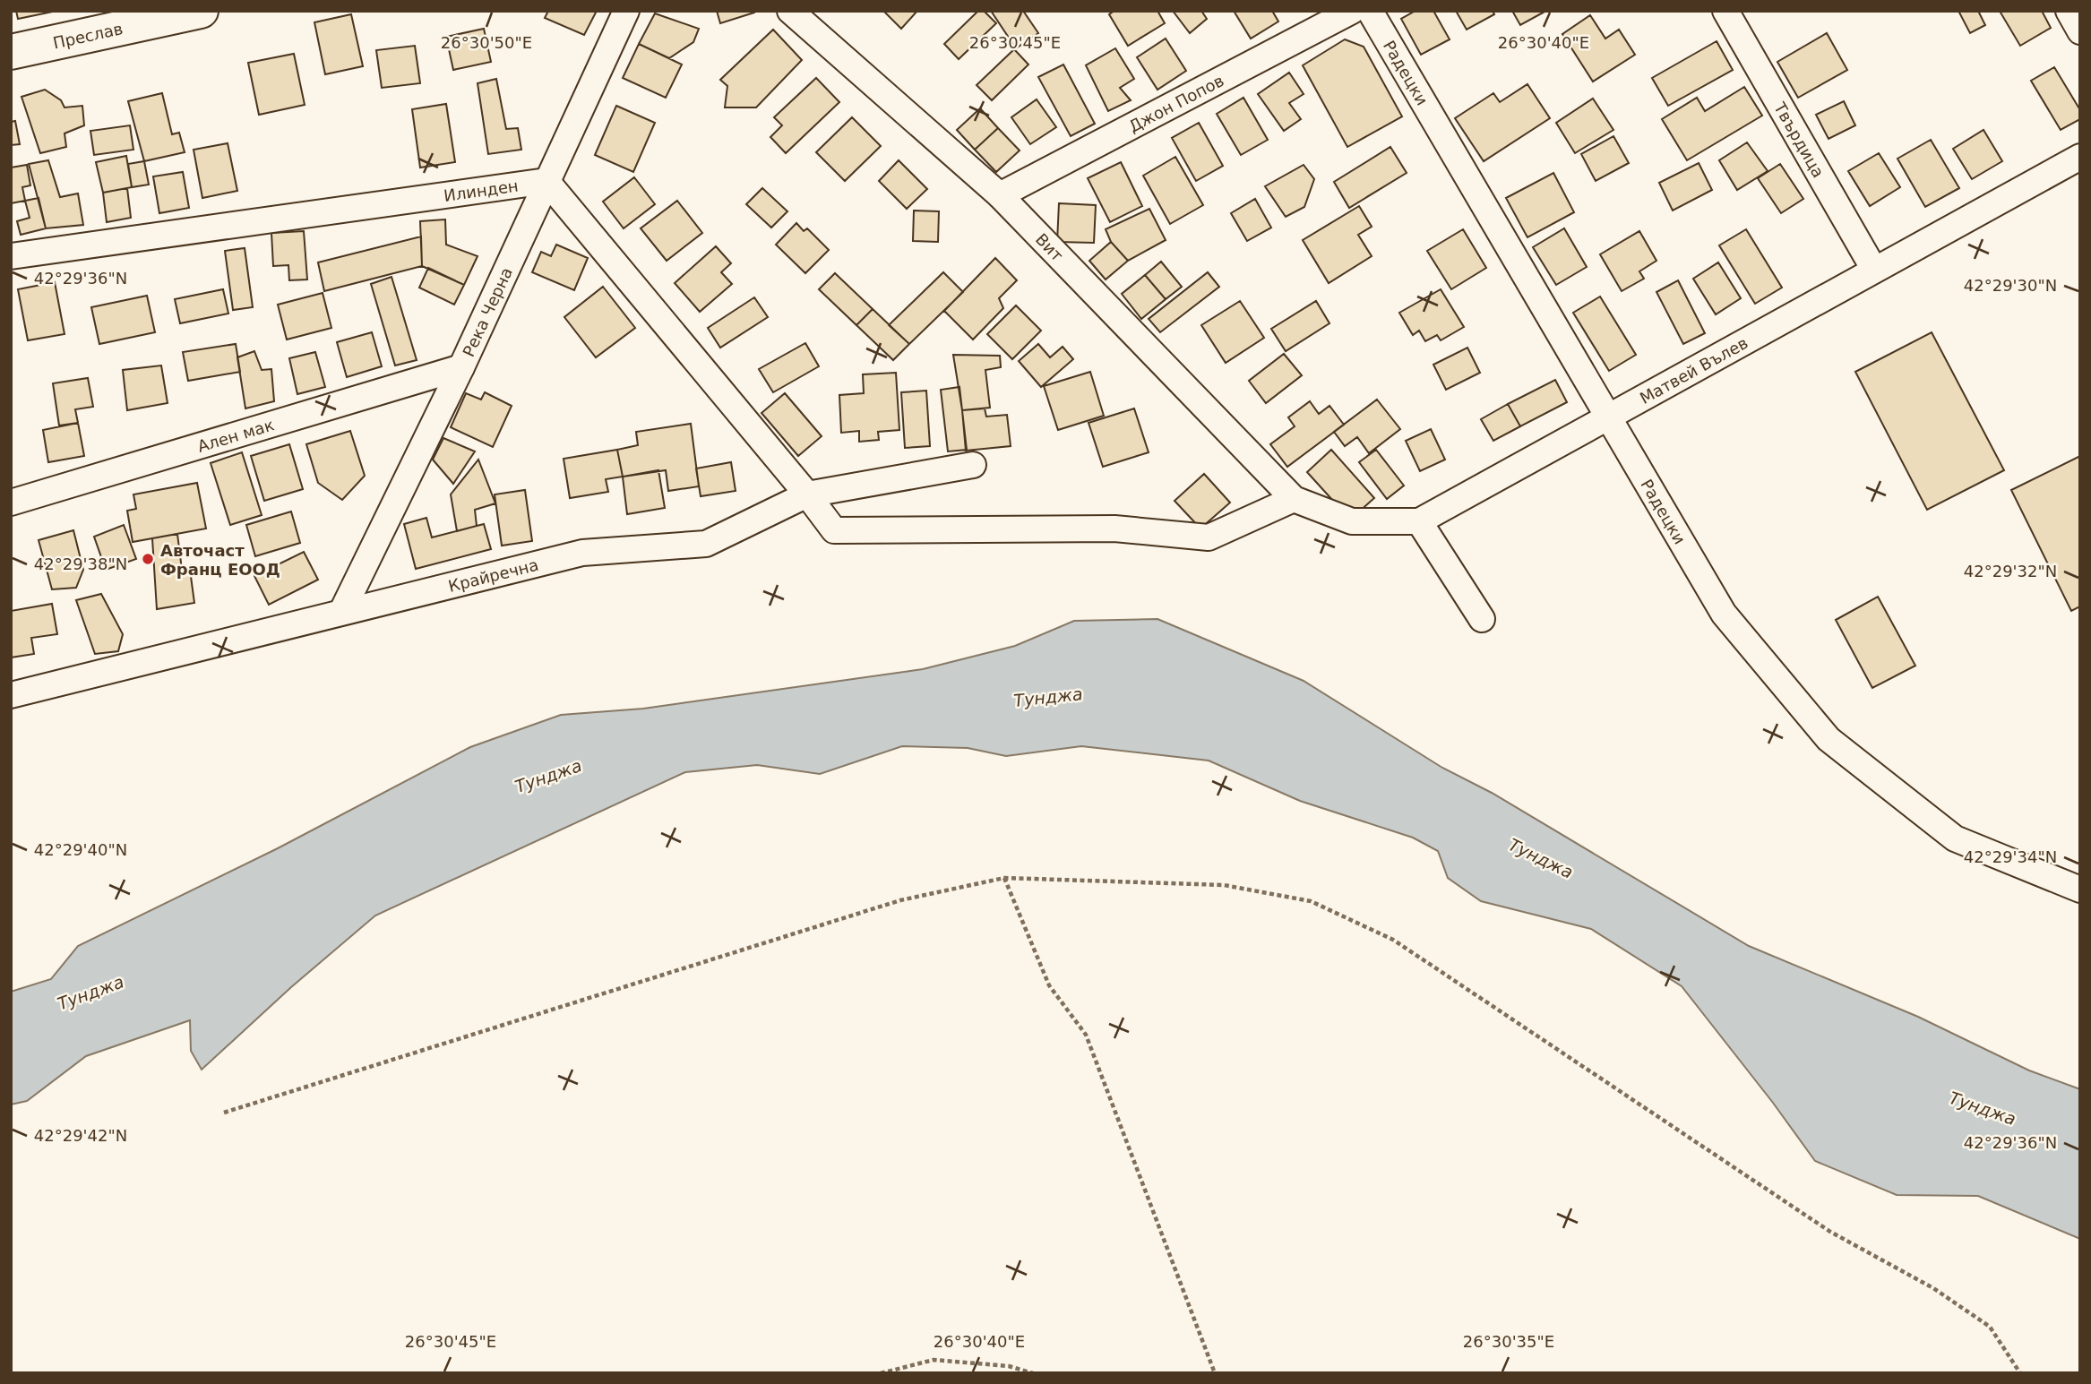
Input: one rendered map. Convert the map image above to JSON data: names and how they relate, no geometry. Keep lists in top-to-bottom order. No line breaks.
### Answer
{"streets":{"main road":["Преслав"],"street":["Радецки","Джон Попов","Твърдица","Илинден","Вит","Река Черна","Матвей Вълев","Ален мак","Крайречна"]},"crossings":[["Радецки","Матвей Вълев"],["Джон Попов","Вит"],["Твърдица","Матвей Вълев"],["Илинден","Река Черна"],["Вит","Матвей Вълев"],["Река Черна","Ален мак"],["Река Черна","Крайречна"]],"water":["Тунджа"],"places":["Авточаст Франц ЕООД"],"coordinates":["26°30'50\"E","26°30'45\"E","26°30'40\"E","42°29'36\"N","42°29'30\"N","42°29'38\"N","42°29'32\"N","42°29'40\"N","42°29'34\"N","42°29'42\"N","26°30'35\"E"]}
